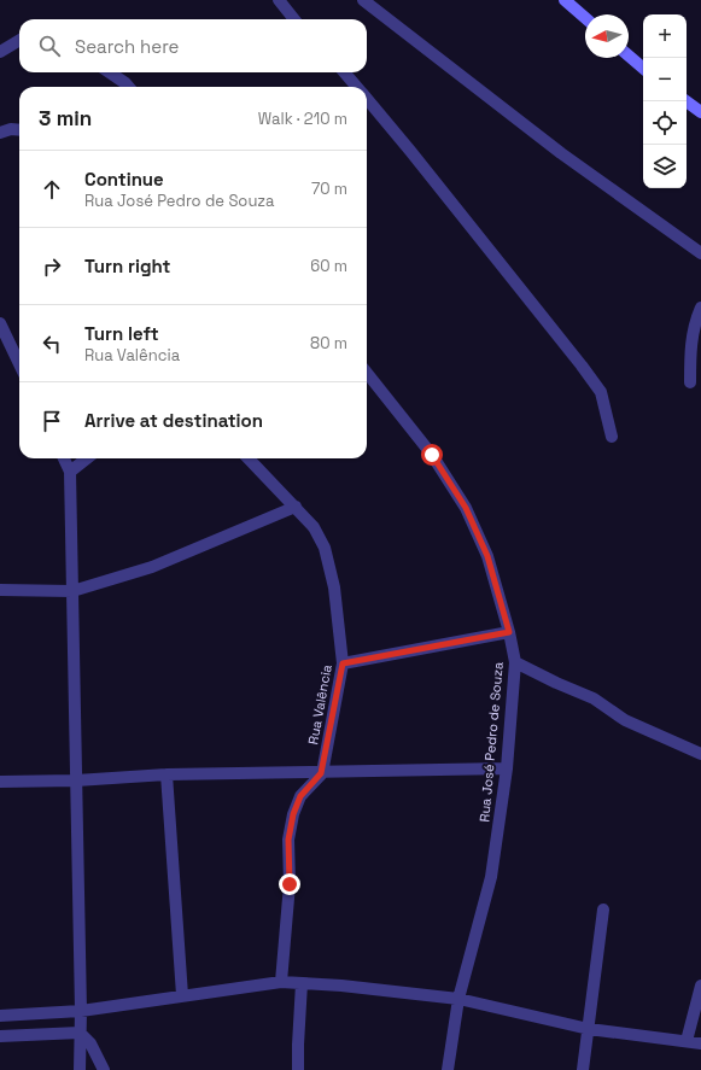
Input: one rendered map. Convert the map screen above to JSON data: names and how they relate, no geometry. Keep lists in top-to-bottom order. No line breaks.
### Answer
{"streets":{"street":["Rua Valência","Rua José Pedro de Souza"]},"north":"left","page":{"map_buttons":["+","−"],"search":"Search here","heading":["3 min","Walk · 210 m"],"list":[["Continue","Rua José Pedro de Souza","70 m"],["Turn right","60 m"],["Turn left","Rua Valência","80 m"],"Arrive at destination"]}}
